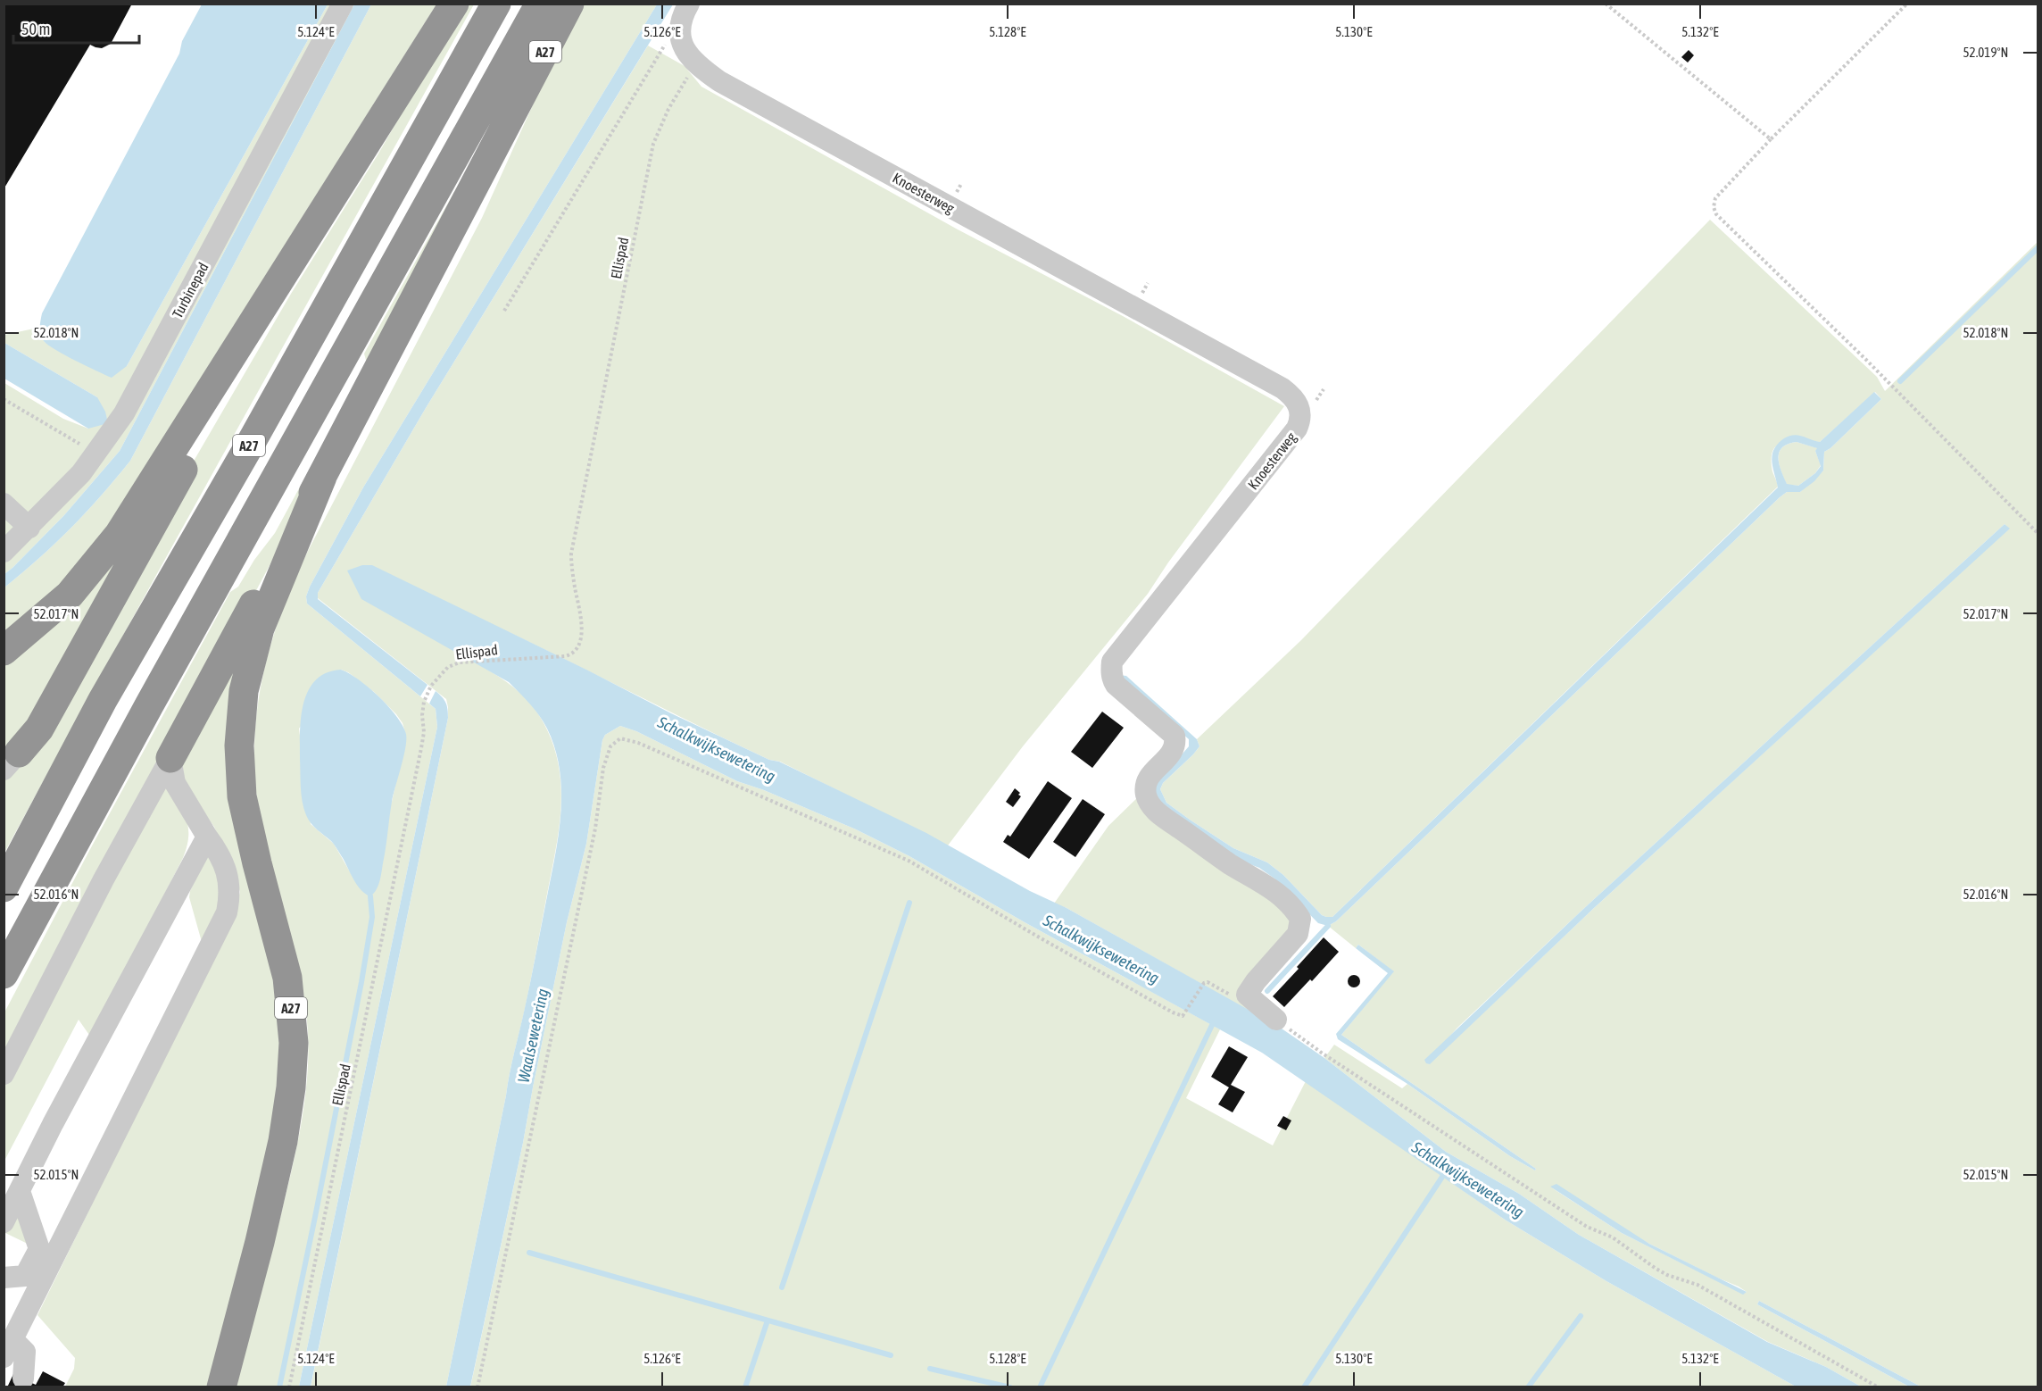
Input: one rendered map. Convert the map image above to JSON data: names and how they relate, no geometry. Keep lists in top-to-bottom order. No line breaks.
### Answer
{"streets":{"highway":["A27"],"street":["Knoesterweg","Turbinepad"],"path":["Ellispad"]},"crossings":[["Knoesterweg","Ellispad"]],"water":["Schalkwijksewetering","Waalsewetering"],"scale_bar":"50 m","coordinates":["5.124°E","5.126°E","5.128°E","5.130°E","5.132°E","52.019°N","52.018°N","52.017°N","52.016°N","52.015°N"]}
